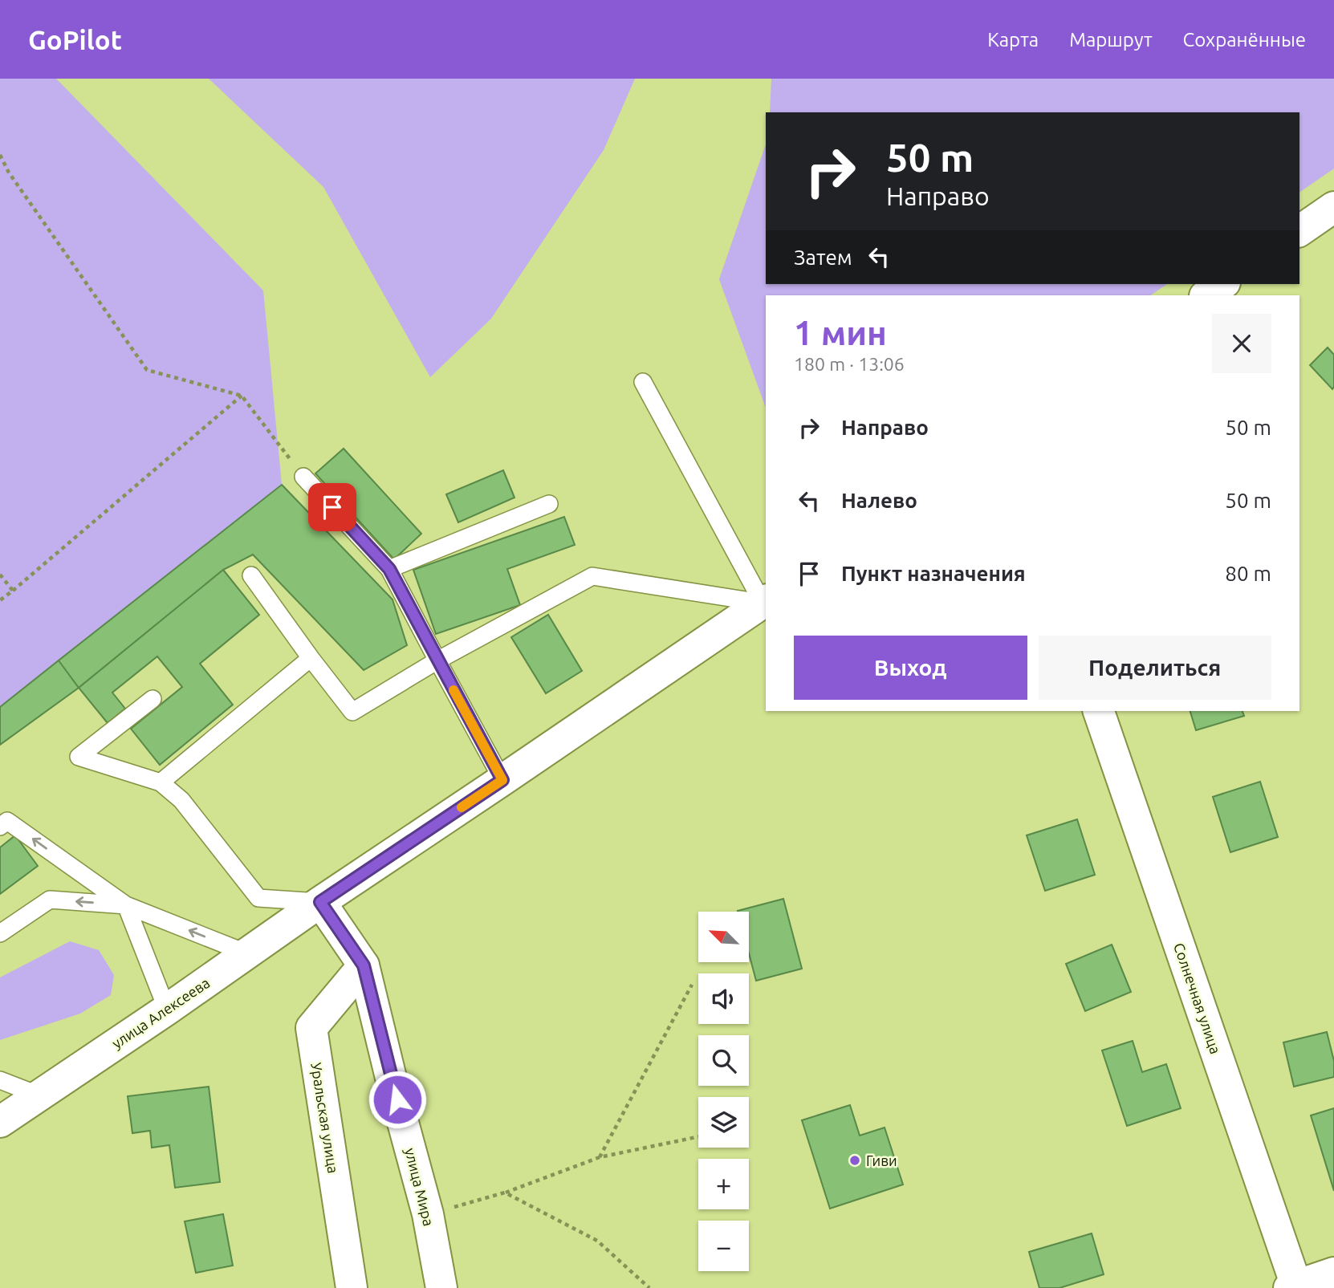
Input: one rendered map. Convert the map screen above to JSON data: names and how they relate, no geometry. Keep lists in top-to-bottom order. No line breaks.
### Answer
{"streets":{"main road":["Солнечная улица","улица Алексеева","Уральская улица","улица Мира"]},"crossings":[["улица Алексеева","улица Мира"],["Уральская улица","улица Мира"]],"places":["Гиви"],"north":"top left","page":{"header":"GoPilot","nav":["Карта","Маршрут","Сохранённые"],"turn":["50 m","Направо"],"then":"Затем","heading":["1 мин","180 m · 13:06"],"list":[{"name":"Направо","value":"50 m"},{"name":"Налево","value":"50 m"},{"name":"Пункт назначения","value":"80 m"}],"buttons":["Выход","Поделиться"],"map_buttons":["+","−"]}}
